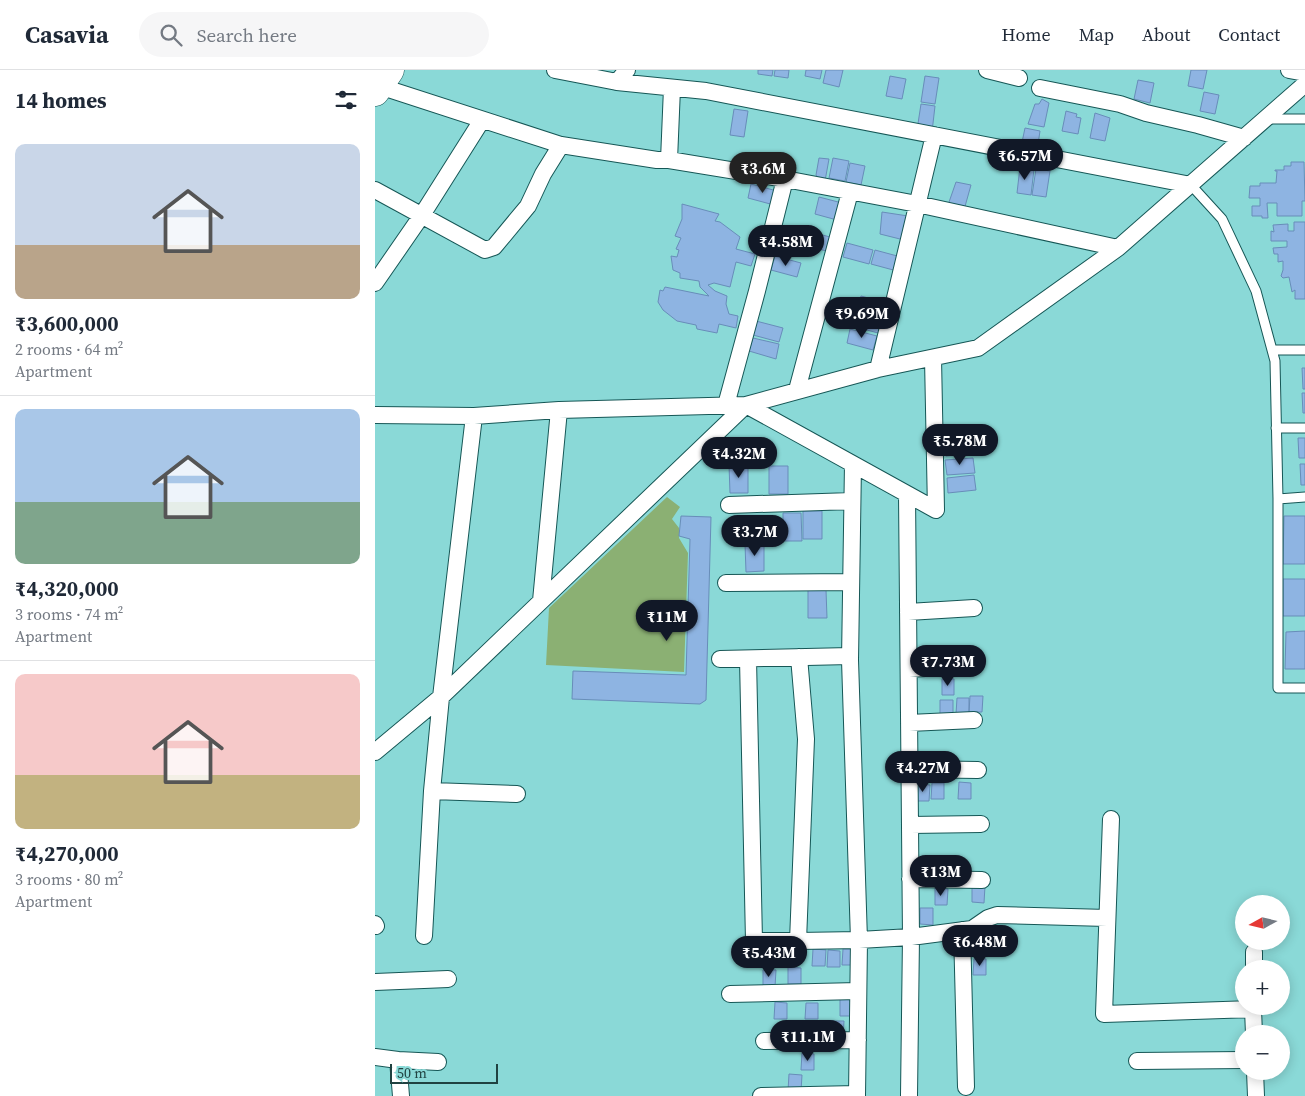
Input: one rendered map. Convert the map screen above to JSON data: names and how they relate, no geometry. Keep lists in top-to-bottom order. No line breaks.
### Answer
{"scale_bar":"50 m","north":"left","page":{"header":"Casavia","search":"Search here","nav":["Home","Map","About","Contact"],"heading":"14 homes","list":[{"name":"₹3,600,000","note":"2 rooms · 64 m² · Apartment"},{"name":"₹4,320,000","note":"3 rooms · 74 m² · Apartment"},{"name":"₹4,270,000","note":"3 rooms · 80 m² · Apartment"}],"price":["₹6.57M","₹3.6M","₹4.58M","₹9.69M","₹5.78M","₹4.32M","₹3.7M","₹11M","₹7.73M","₹4.27M","₹13M","₹6.48M","₹5.43M","₹11.1M"],"map_buttons":["+","−"],"scale":"50 m"}}
